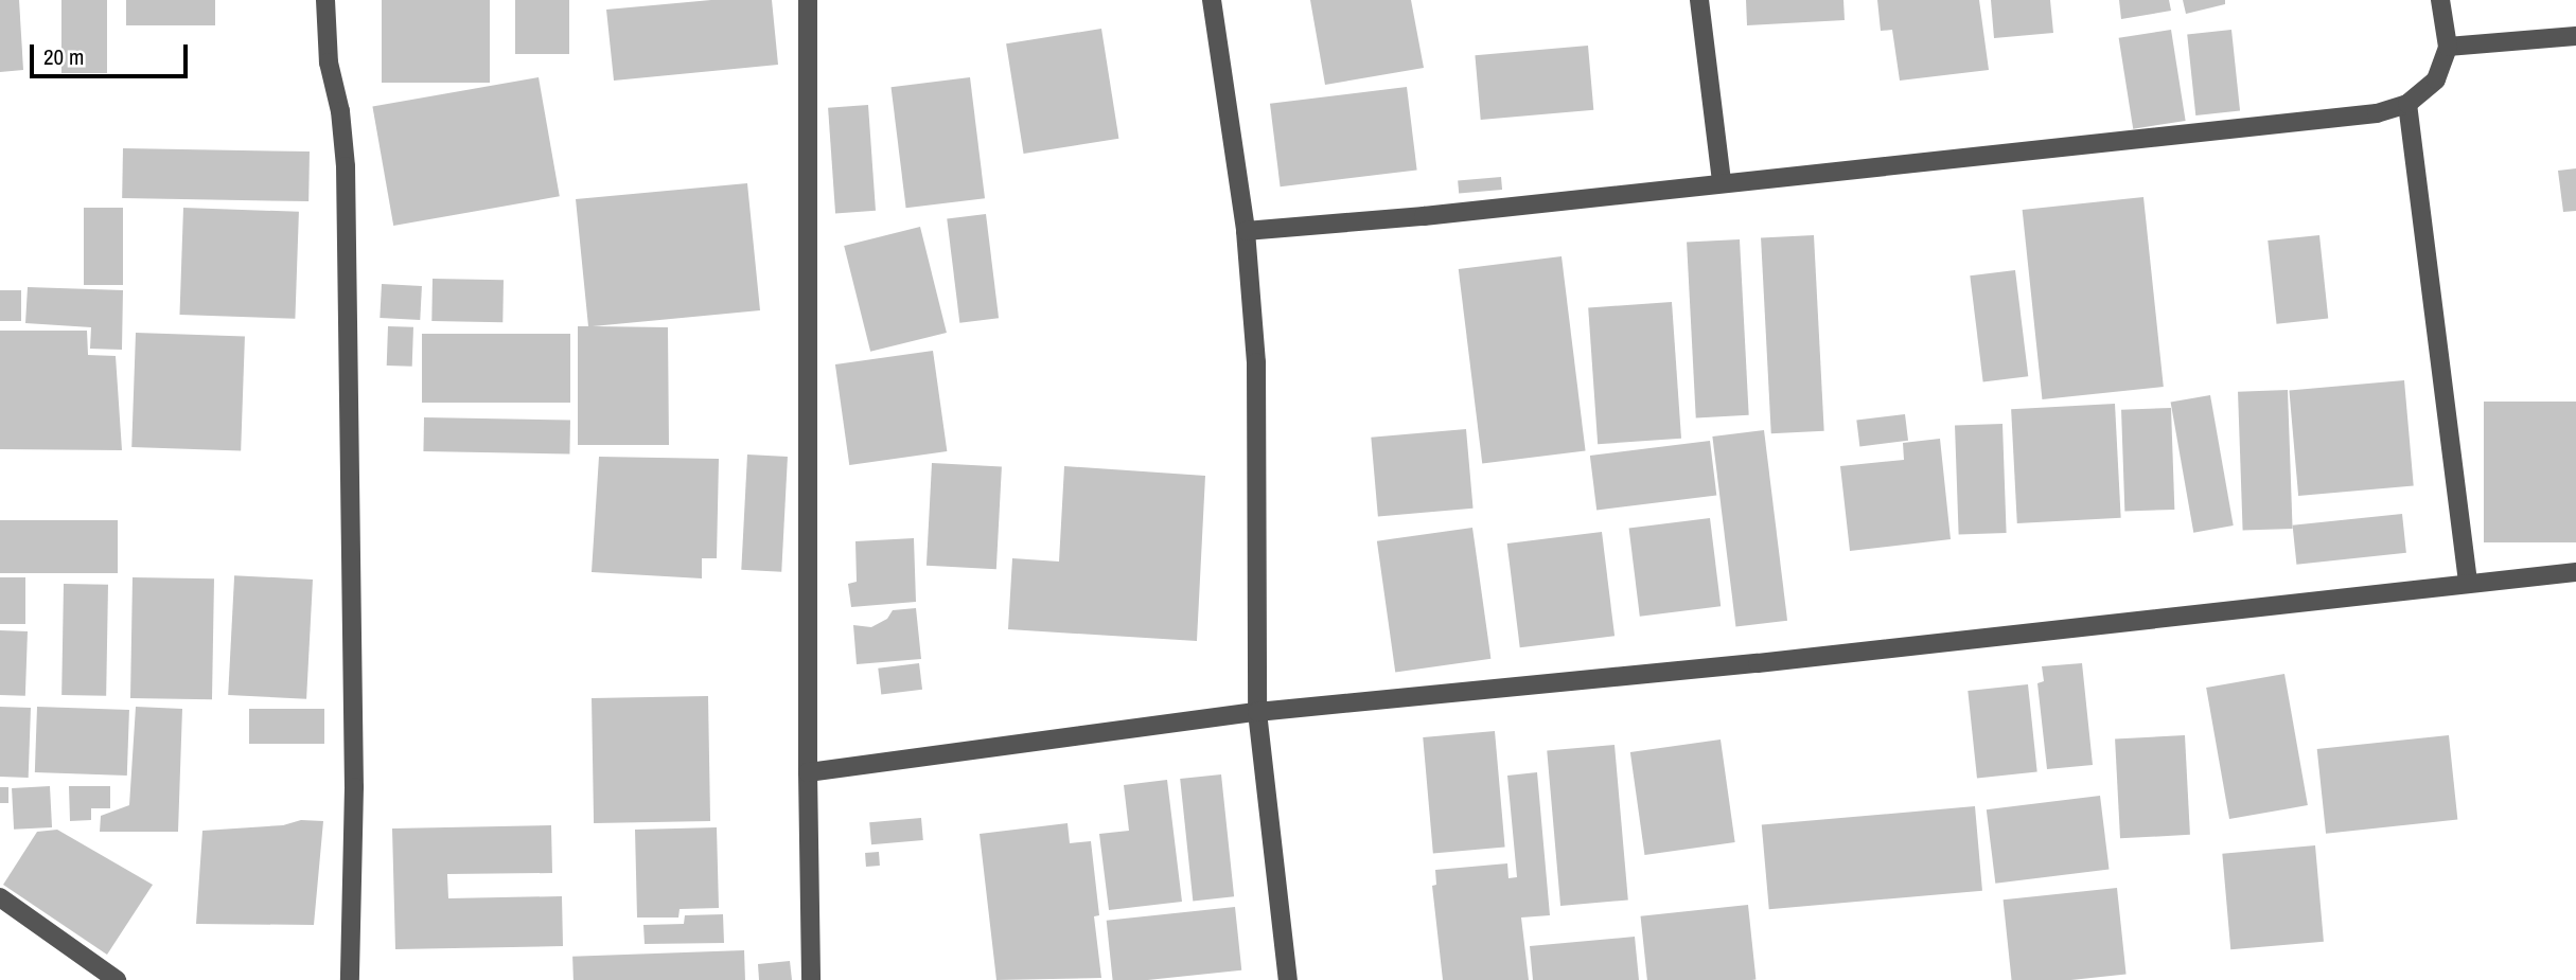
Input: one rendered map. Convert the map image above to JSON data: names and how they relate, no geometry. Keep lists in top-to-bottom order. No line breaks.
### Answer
{"scale_bar":"20 m"}
